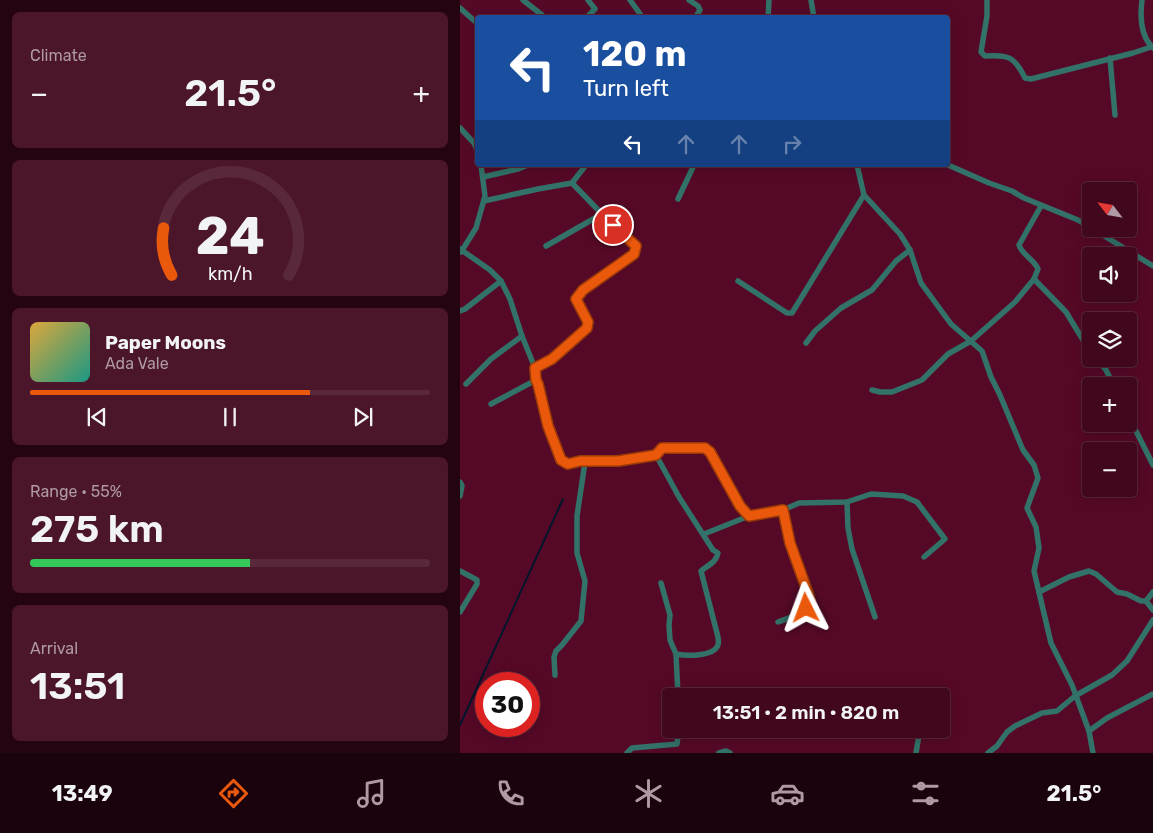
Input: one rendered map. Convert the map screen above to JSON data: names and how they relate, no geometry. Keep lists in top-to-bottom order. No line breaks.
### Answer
{"north":"top left","page":{"tile":["Climate",["Range · 55%","275 km"],["Arrival","13:51"]],"turn":["120 m","Turn left"],"heat":["−","21.5°","+"],"map_buttons":["+","−"],"song":["Paper Moons","Ada Vale"],"limit":"30","trip":"13:51 · 2 min · 820 m","tabs":["13:49","21.5°"],"gauge":["24","km/h"]}}
